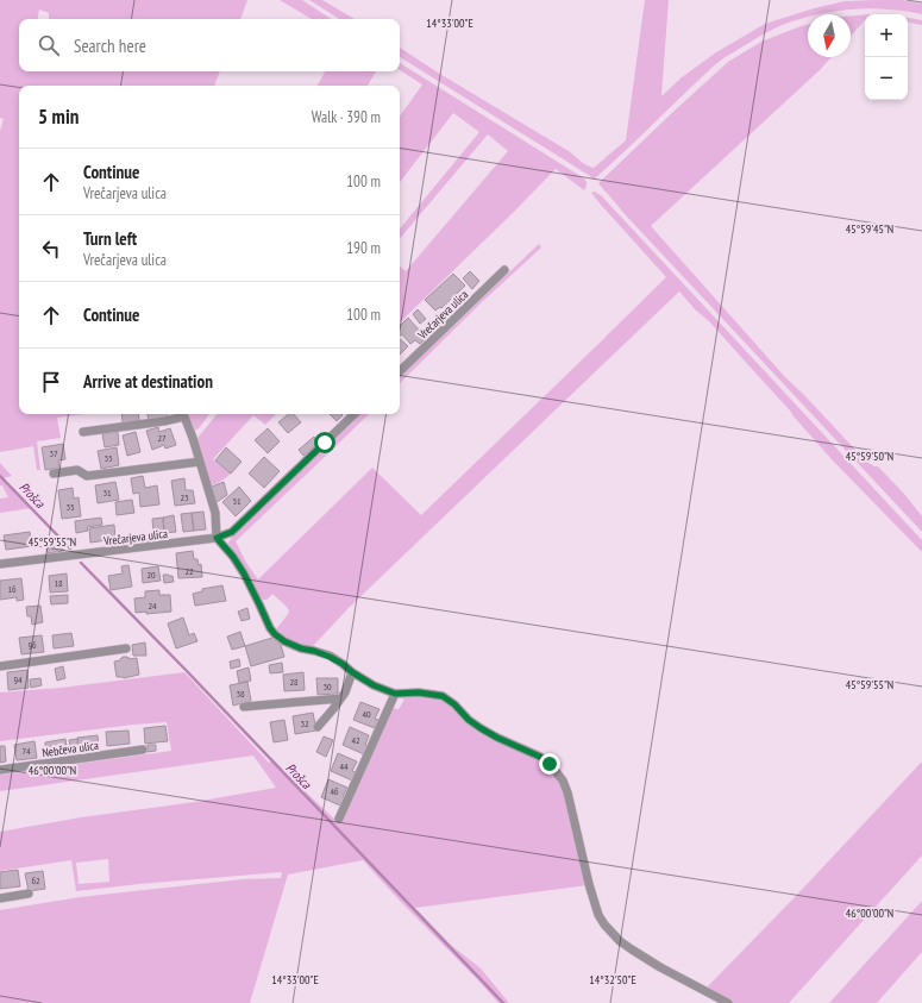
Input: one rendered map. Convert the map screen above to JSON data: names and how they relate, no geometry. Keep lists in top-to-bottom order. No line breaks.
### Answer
{"streets":{"street":["Vrečarjeva ulica","Nebčeva ulica"]},"water":["Prošca"],"house_numbers":["27","37","33","31","23","51","35","22","20","18","16","24","96","94","28","30","38","40","32","42","74","44","46","62"],"north":"bottom","page":{"map_buttons":["+","−"],"search":"Search here","heading":["5 min","Walk · 390 m"],"list":[["Continue","Vrečarjeva ulica","100 m"],["Turn left","Vrečarjeva ulica","190 m"],["Continue","100 m"],"Arrive at destination"]},"coordinates":["14°33'00\"E","45°59'45\"N","45°59'50\"N","45°59'55\"N","46°00'00\"N","14°32'50\"E"]}
